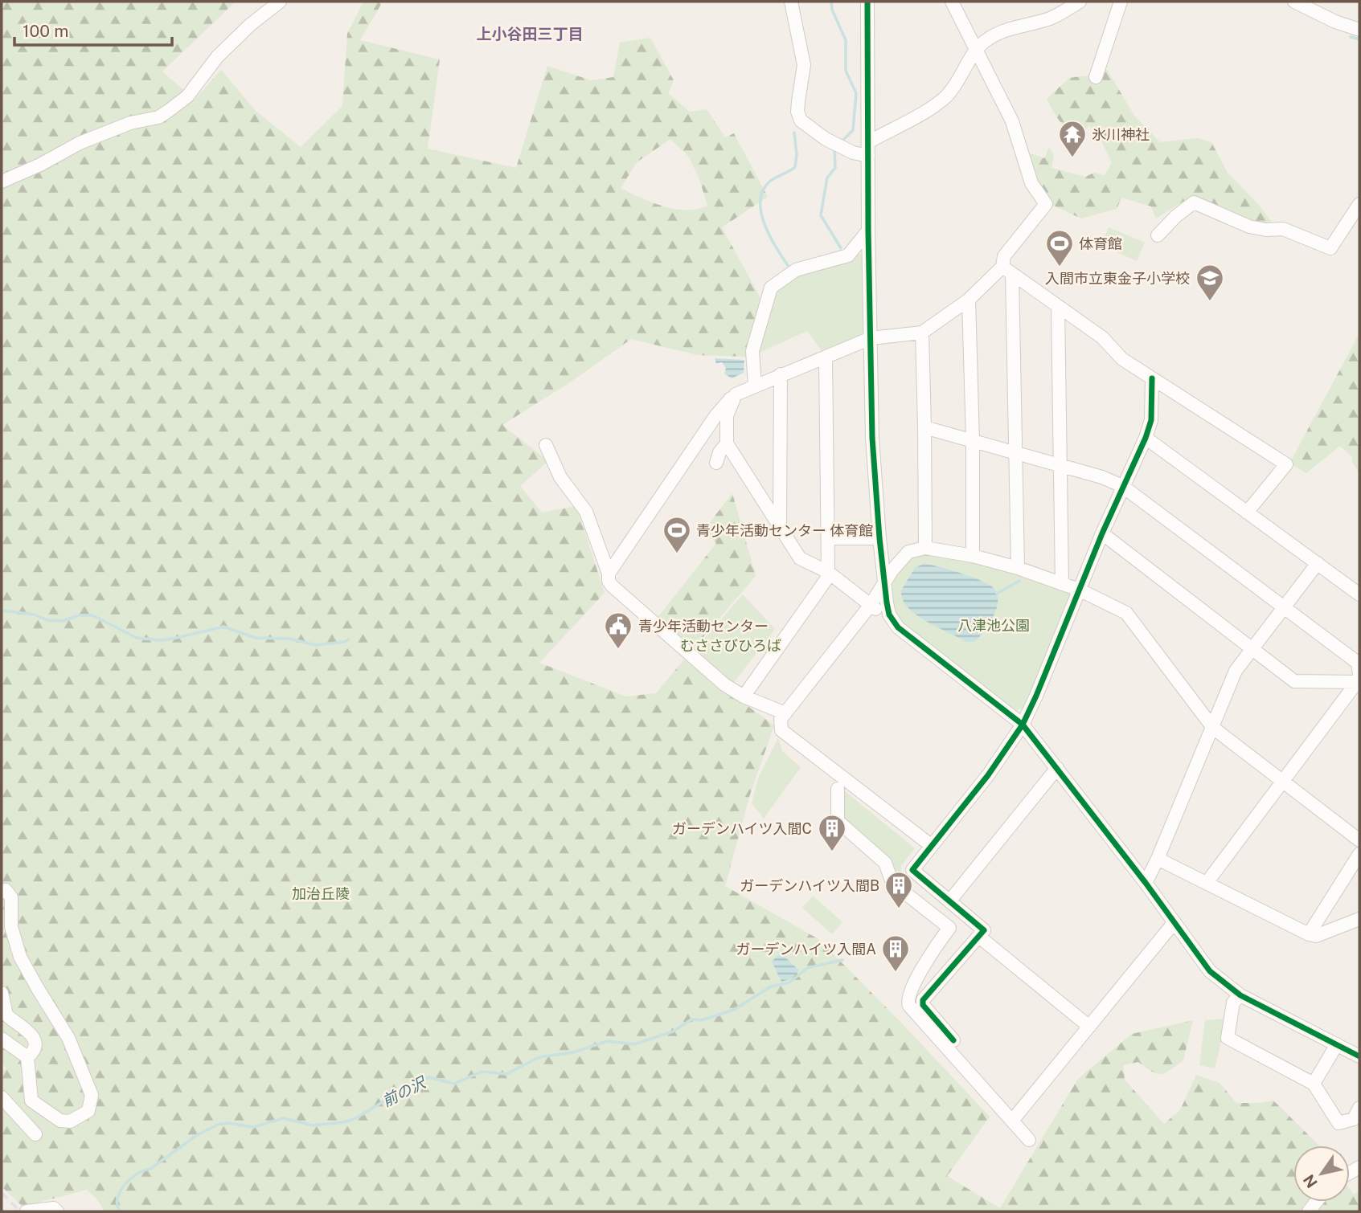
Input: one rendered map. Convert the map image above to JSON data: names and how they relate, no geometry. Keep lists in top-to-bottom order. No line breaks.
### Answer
{"districts":["上小谷田三丁目"],"water":["前の沢"],"parks":["八津池公園","むささびひろば","加治丘陵"],"places":{"temple":["氷川神社"],"sports":["体育館","青少年活動センター 体育館"],"school or university":["入間市立東金子小学校"],"public building":["青少年活動センター"],"building":["ガーデンハイツ入間C","ガーデンハイツ入間B","ガーデンハイツ入間A"]},"scale_bar":"100 m","north":"bottom left"}
